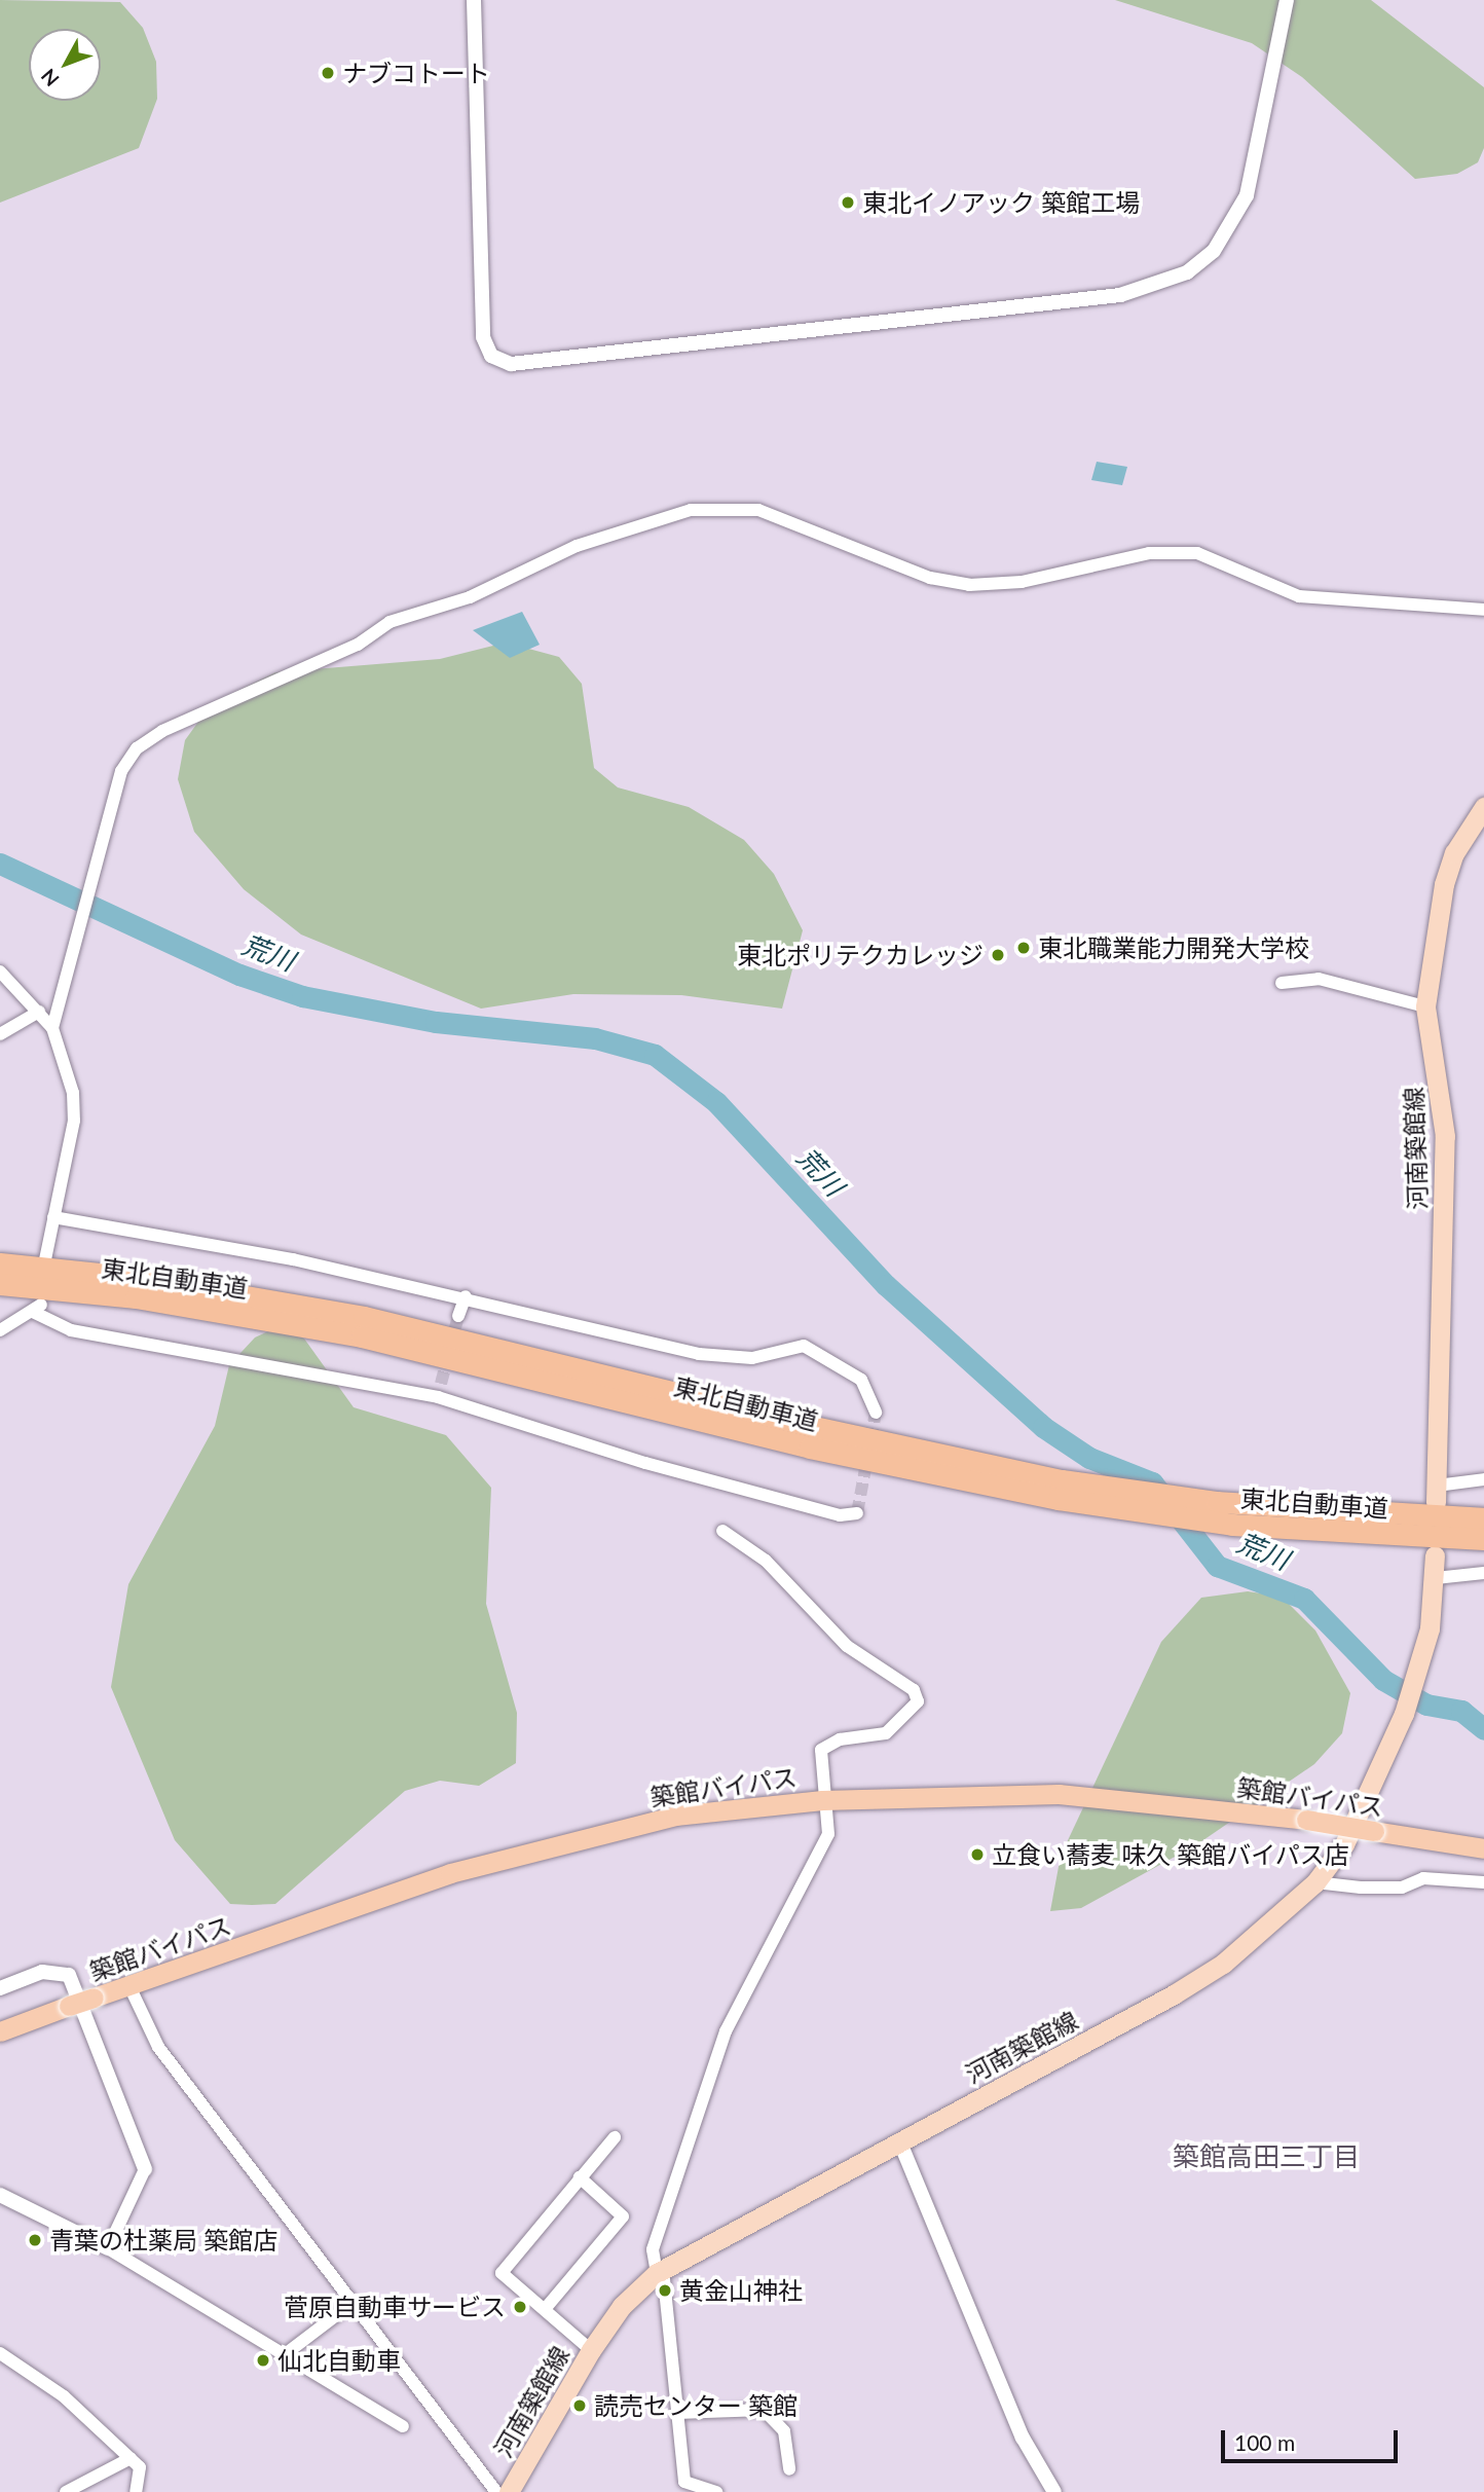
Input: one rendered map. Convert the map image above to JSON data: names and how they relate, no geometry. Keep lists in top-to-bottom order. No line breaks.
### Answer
{"streets":{"highway":["東北自動車道","築館バイパス"],"main road":["河南築館線"]},"districts":["築館高田三丁目"],"water":["荒川"],"places":["ナブコトート","東北イノアック 築館工場","東北職業能力開発大学校","東北ポリテクカレッジ","立食い蕎麦 味久 築館バイパス店","青葉の杜薬局 築館店","黄金山神社","菅原自動車サービス","仙北自動車","読売センター 築館"],"scale_bar":"100 m","north":"bottom left"}
